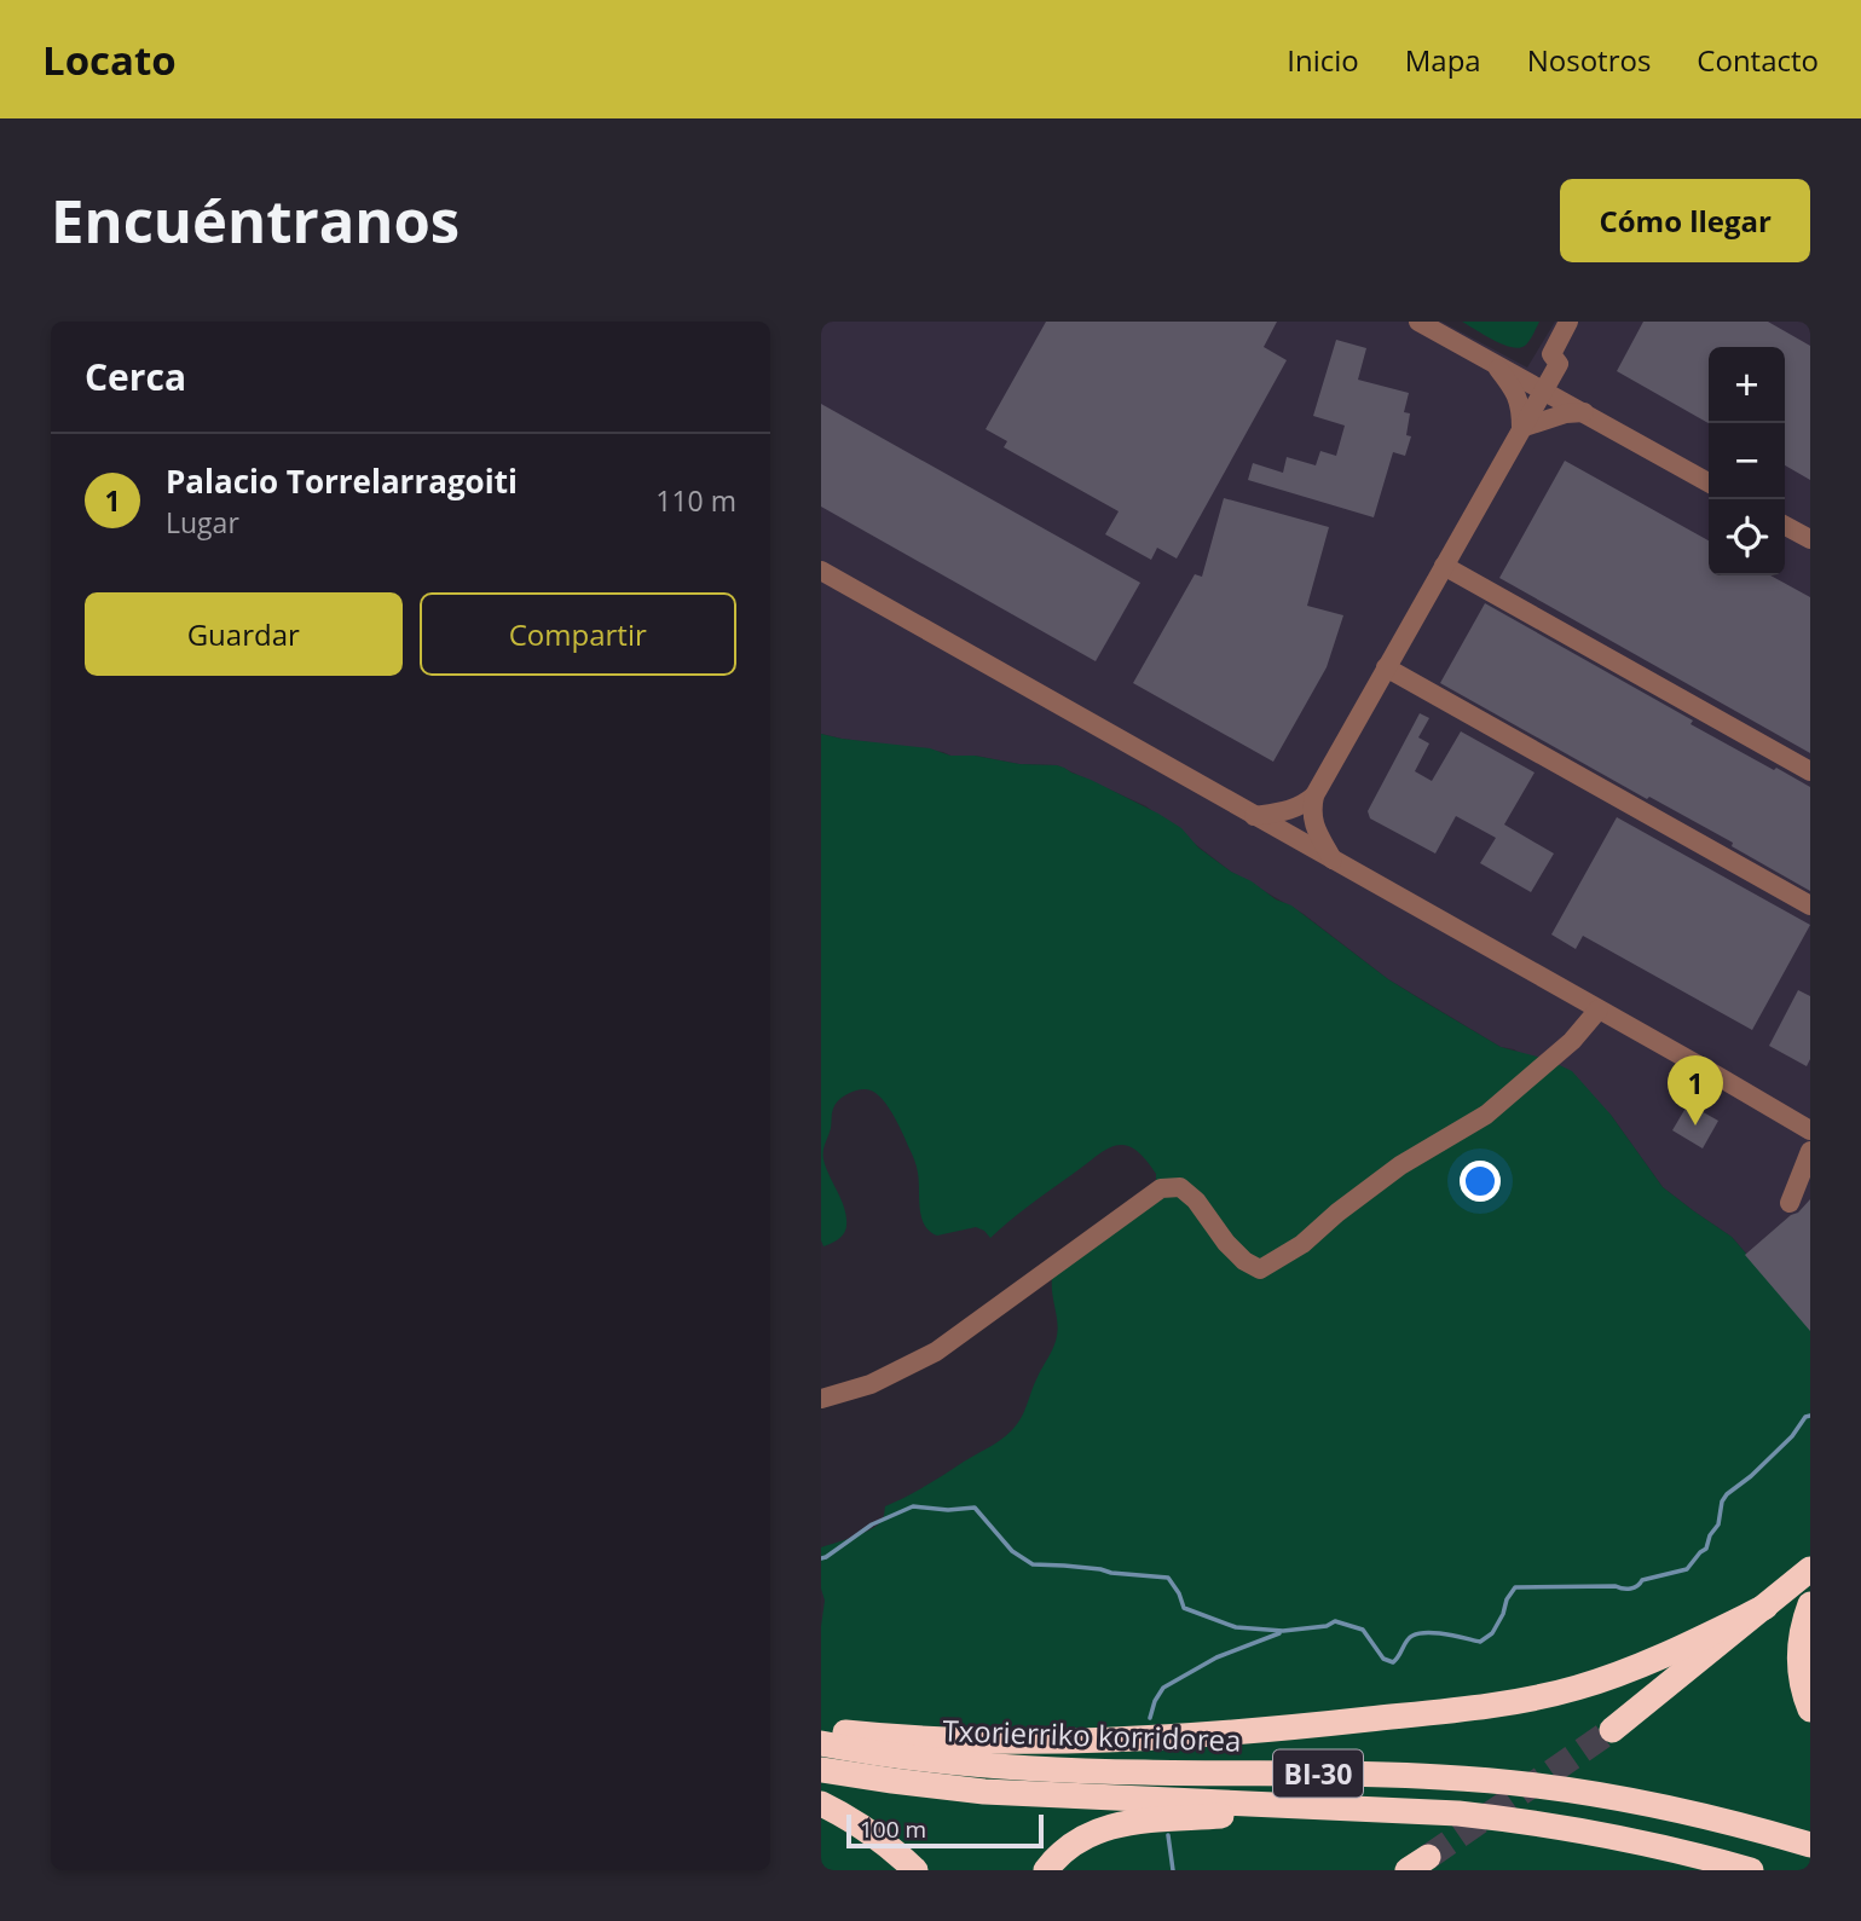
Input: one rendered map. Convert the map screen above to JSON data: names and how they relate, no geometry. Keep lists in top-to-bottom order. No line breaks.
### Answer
{"streets":{"highway":["Txorierriko korridorea","BI-30"]},"scale_bar":"100 m","page":{"header":"Locato","nav":["Inicio","Mapa","Nosotros","Contacto"],"buttons":["Cómo llegar",["Guardar","Compartir"]],"title":"Encuéntranos","heading":"Cerca","map_buttons":["+","−"],"list":[{"mark":"1","name":"Palacio Torrelarragoiti","note":"Lugar","value":"110 m"}],"pins":"1","scale":"100 m"}}
